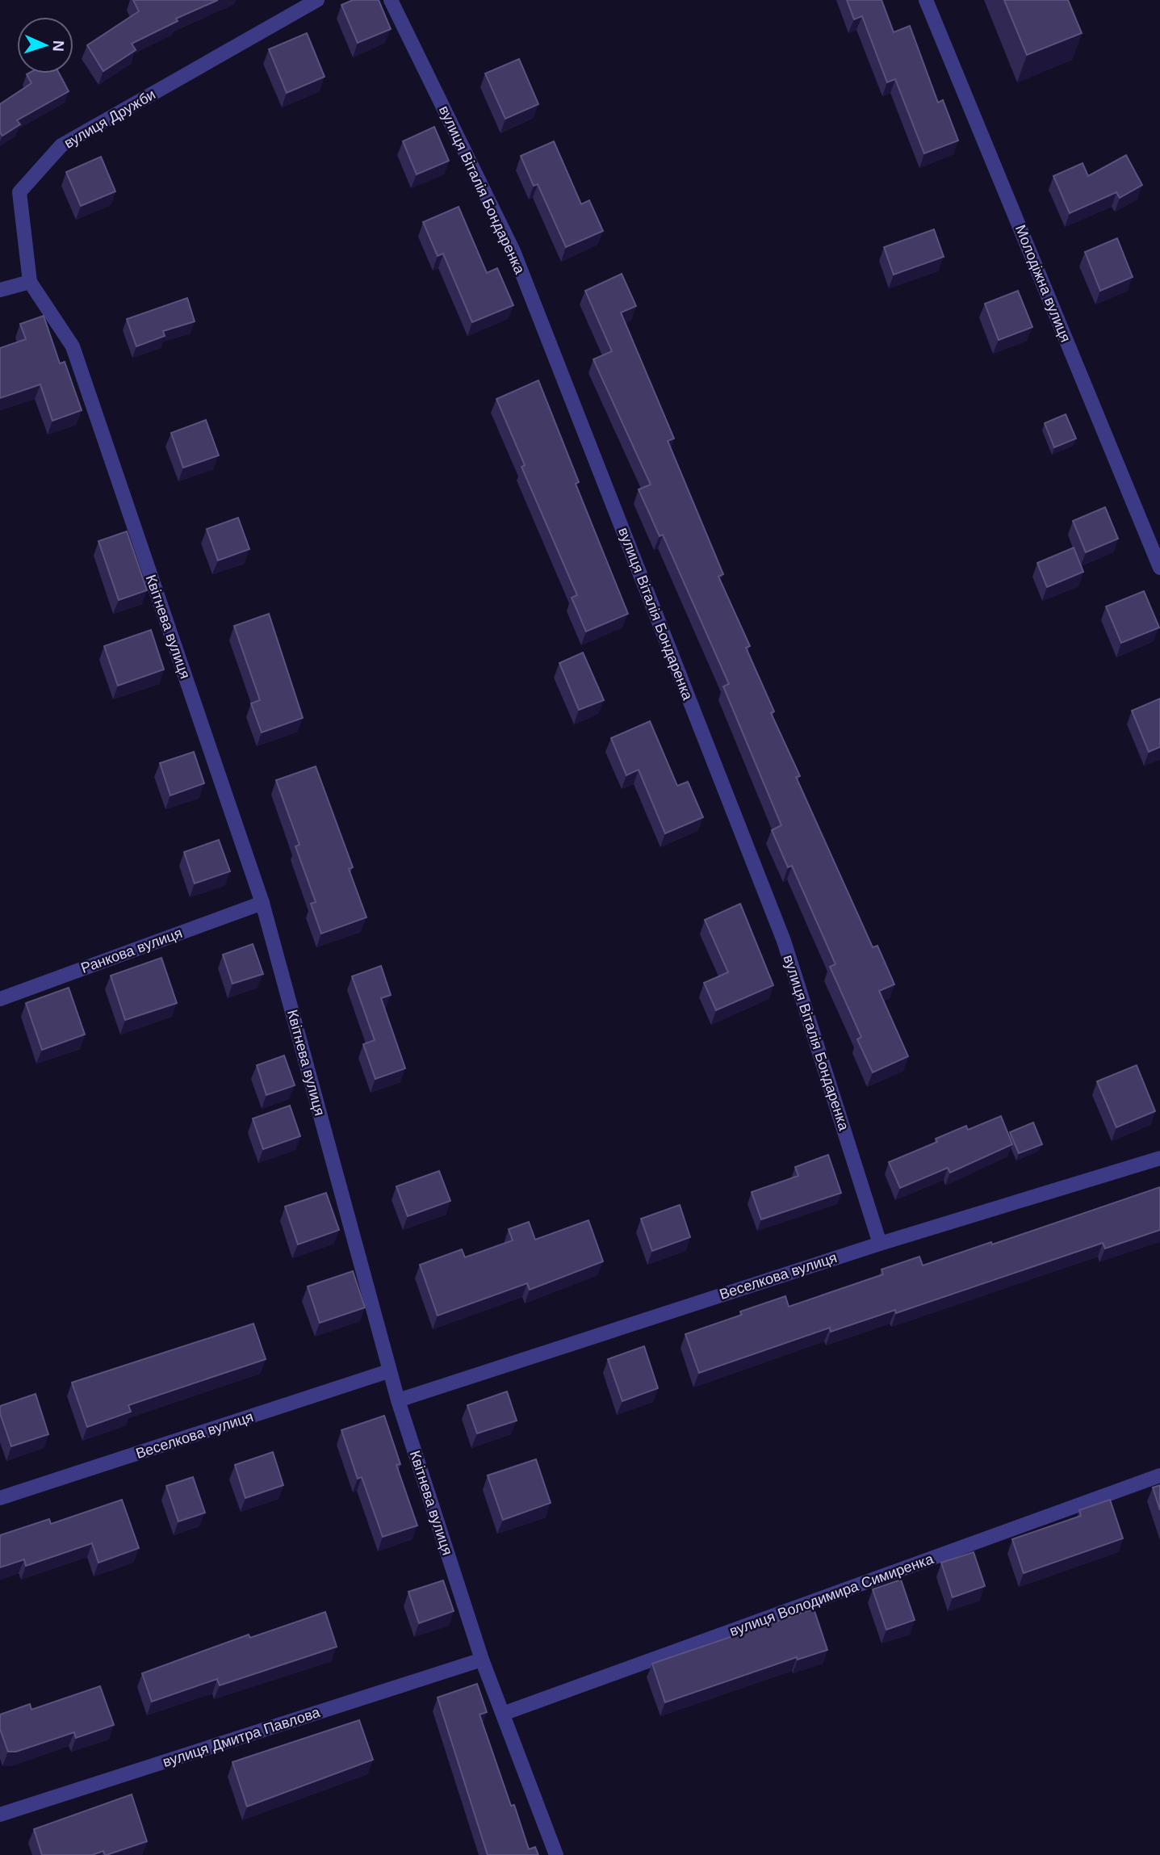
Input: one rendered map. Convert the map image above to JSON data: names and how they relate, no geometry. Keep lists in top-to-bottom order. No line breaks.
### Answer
{"streets":{"street":["вулиця Дружби","вулиця Віталія Бондаренка","Молодіжна вулиця","Квітнева вулиця","Ранкова вулиця","Веселкова вулиця","вулиця Володимира Симиренка","вулиця Дмитра Павлова"]},"crossings":[["вулиця Дружби","Квітнева вулиця"],["вулиця Віталія Бондаренка","Веселкова вулиця"],["Квітнева вулиця","Ранкова вулиця"],["Квітнева вулиця","Веселкова вулиця"],["Квітнева вулиця","вулиця Володимира Симиренка"],["Квітнева вулиця","вулиця Дмитра Павлова"]],"north":"right"}
